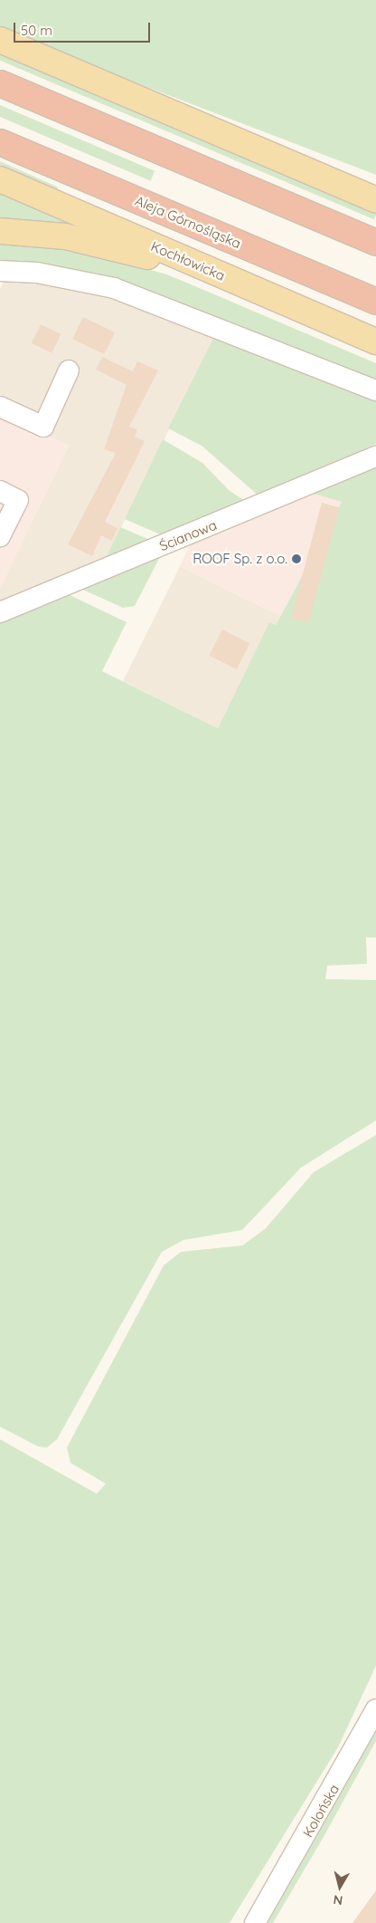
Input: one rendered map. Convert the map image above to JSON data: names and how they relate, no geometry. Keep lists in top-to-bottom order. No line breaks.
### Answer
{"streets":{"highway":["Aleja Górnośląska"],"main road":["Kochłowicka"],"street":["Ścianowa","Kolońska"]},"places":["ROOF Sp. z o.o."],"scale_bar":"50 m","north":"bottom"}
